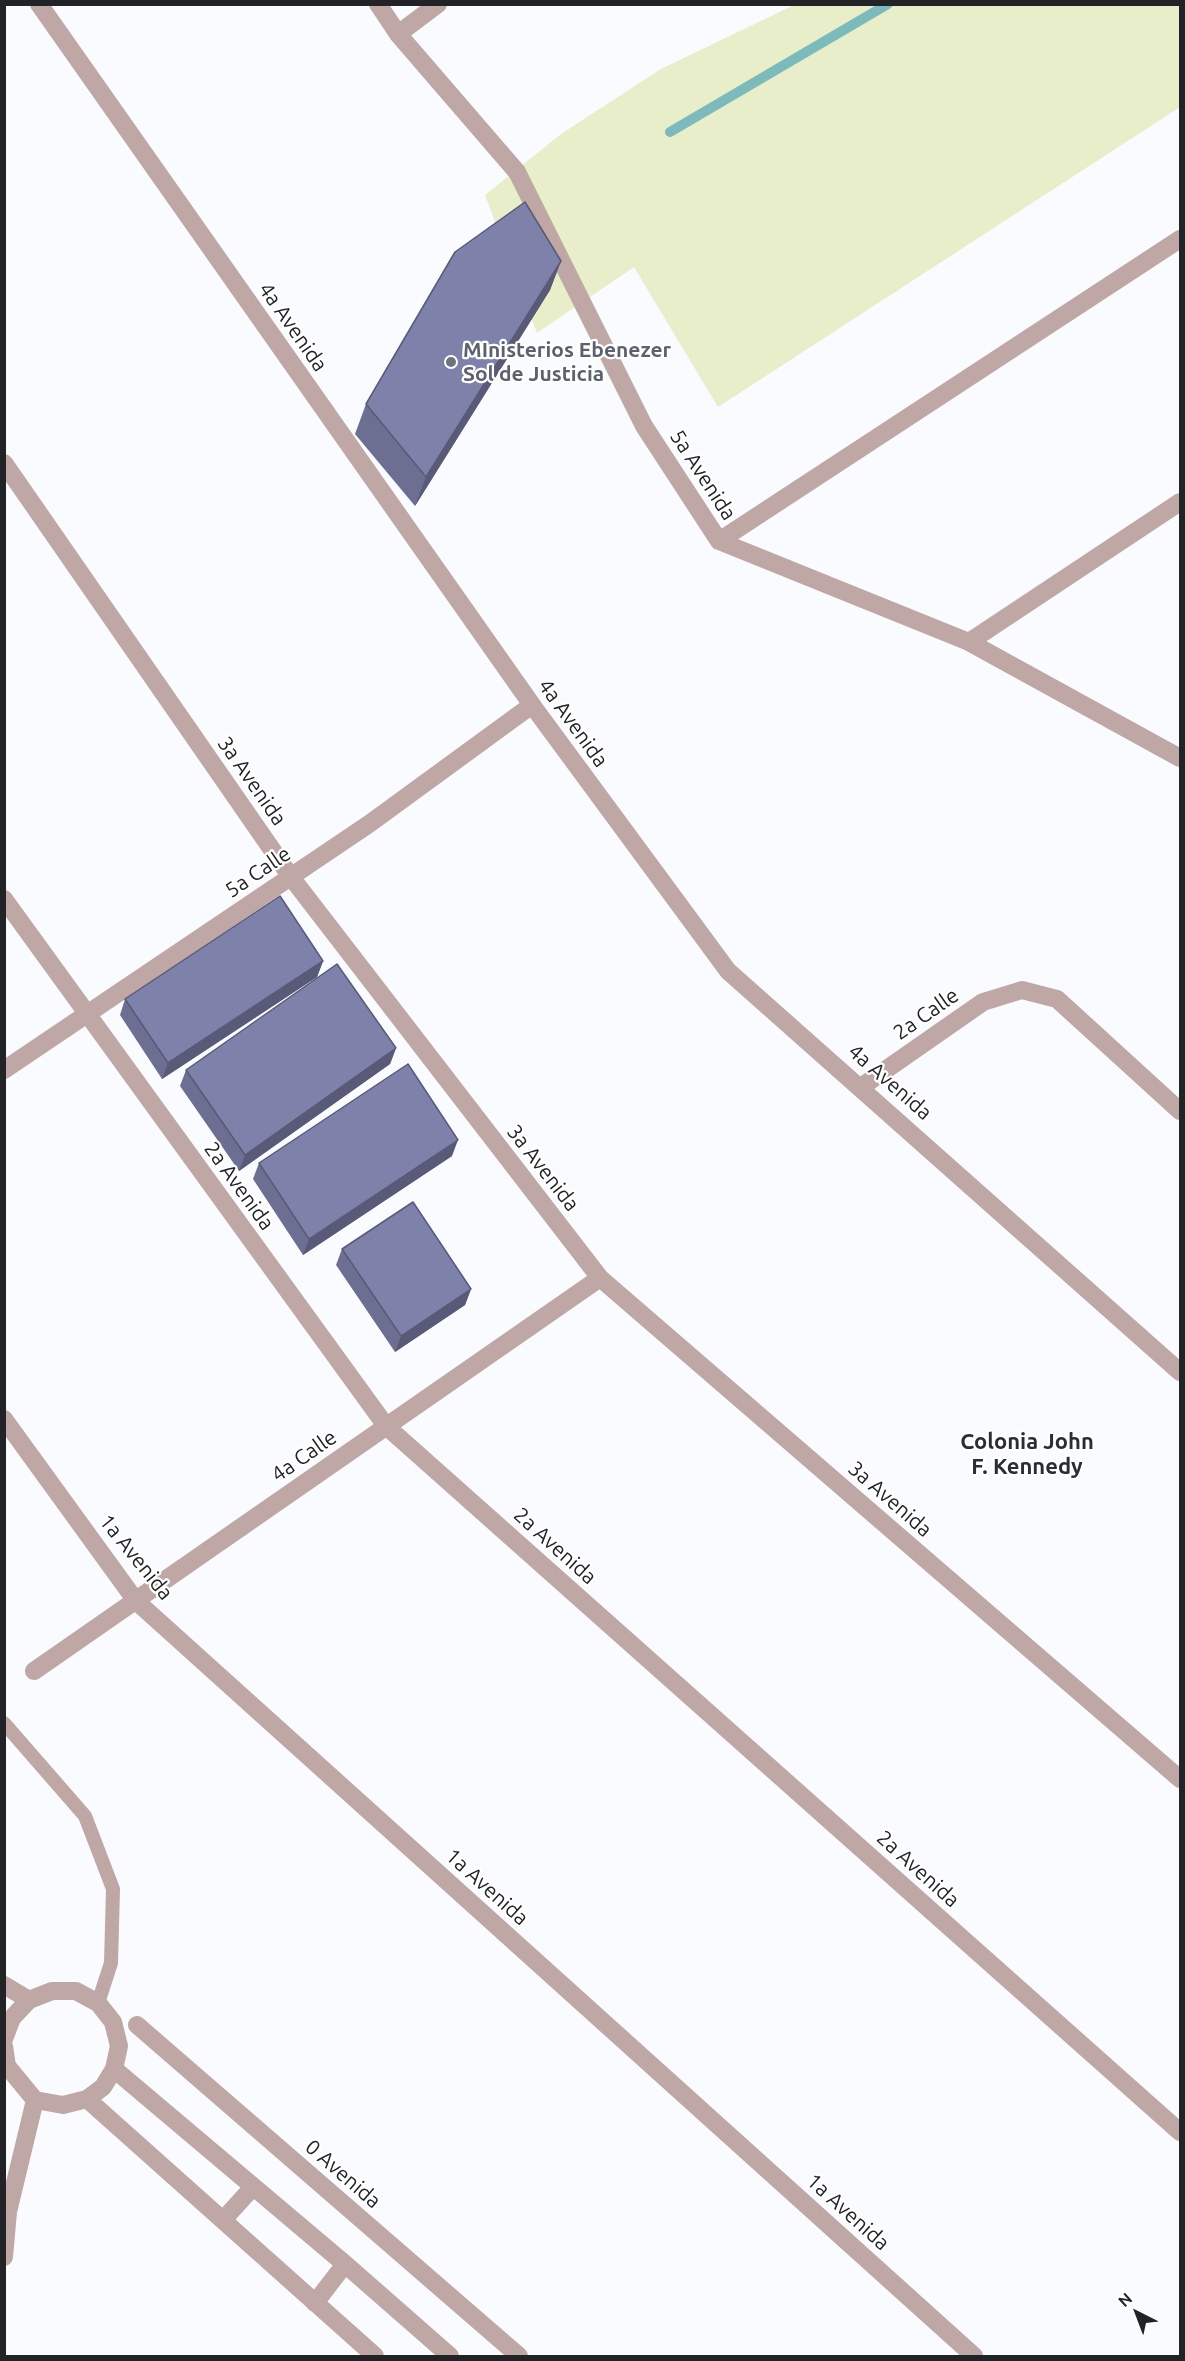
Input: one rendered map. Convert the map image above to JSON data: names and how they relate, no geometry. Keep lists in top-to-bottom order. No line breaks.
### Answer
{"streets":{"street":["4a Avenida","5a Avenida","3a Avenida","5a Calle","2a Calle","2a Avenida","4a Calle","1a Avenida","0 Avenida"]},"crossings":[["4a Avenida","5a Calle"],["4a Avenida","2a Calle"],["3a Avenida","5a Calle"],["3a Avenida","4a Calle"],["5a Calle","2a Avenida"],["2a Avenida","4a Calle"],["4a Calle","1a Avenida"]],"districts":["Colonia John F. Kennedy"],"places":["MInisterios Ebenezer Sol de Justicia"],"north":"top left"}
